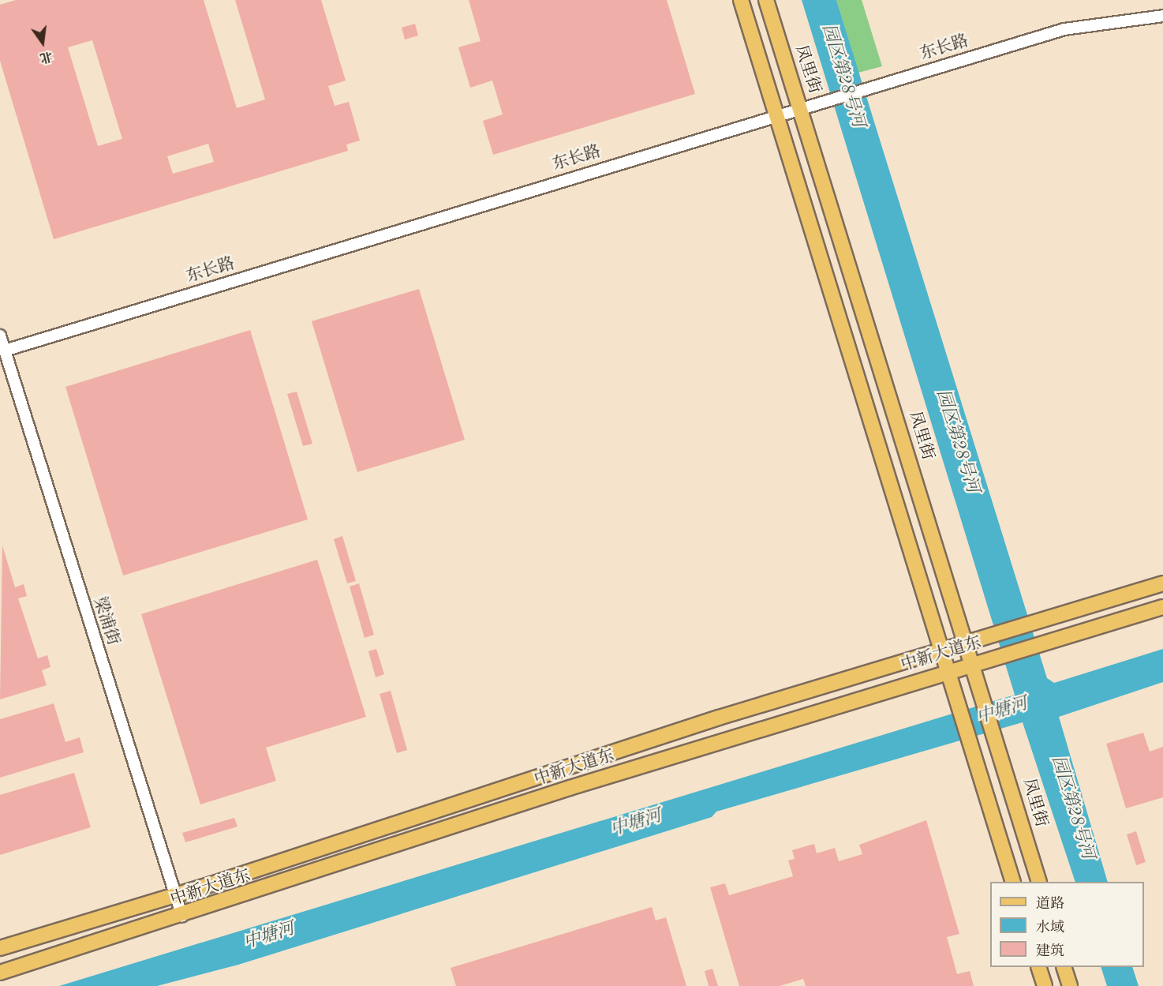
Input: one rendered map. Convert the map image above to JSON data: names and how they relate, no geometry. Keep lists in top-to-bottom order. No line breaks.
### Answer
{"streets":{"main road":["凤里街","中新大道东"],"street":["东长路","梁浦街"]},"crossings":[["东长路","凤里街"],["东长路","梁浦街"],["凤里街","中新大道东"],["梁浦街","中新大道东"]],"water":["园区第28号河","中塘河"],"legend":["道路","水域","建筑"],"north":"bottom"}
